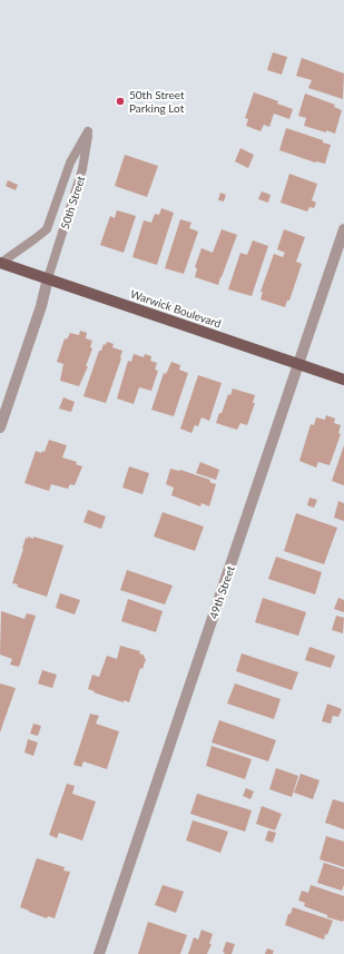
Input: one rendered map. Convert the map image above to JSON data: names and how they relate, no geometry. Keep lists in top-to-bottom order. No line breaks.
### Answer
{"streets":{"main road":["Warwick Boulevard"],"street":["50th Street","49th Street"]},"crossings":[["50th Street","Warwick Boulevard"],["Warwick Boulevard","49th Street"]],"places":["50th Street Parking Lot"]}
